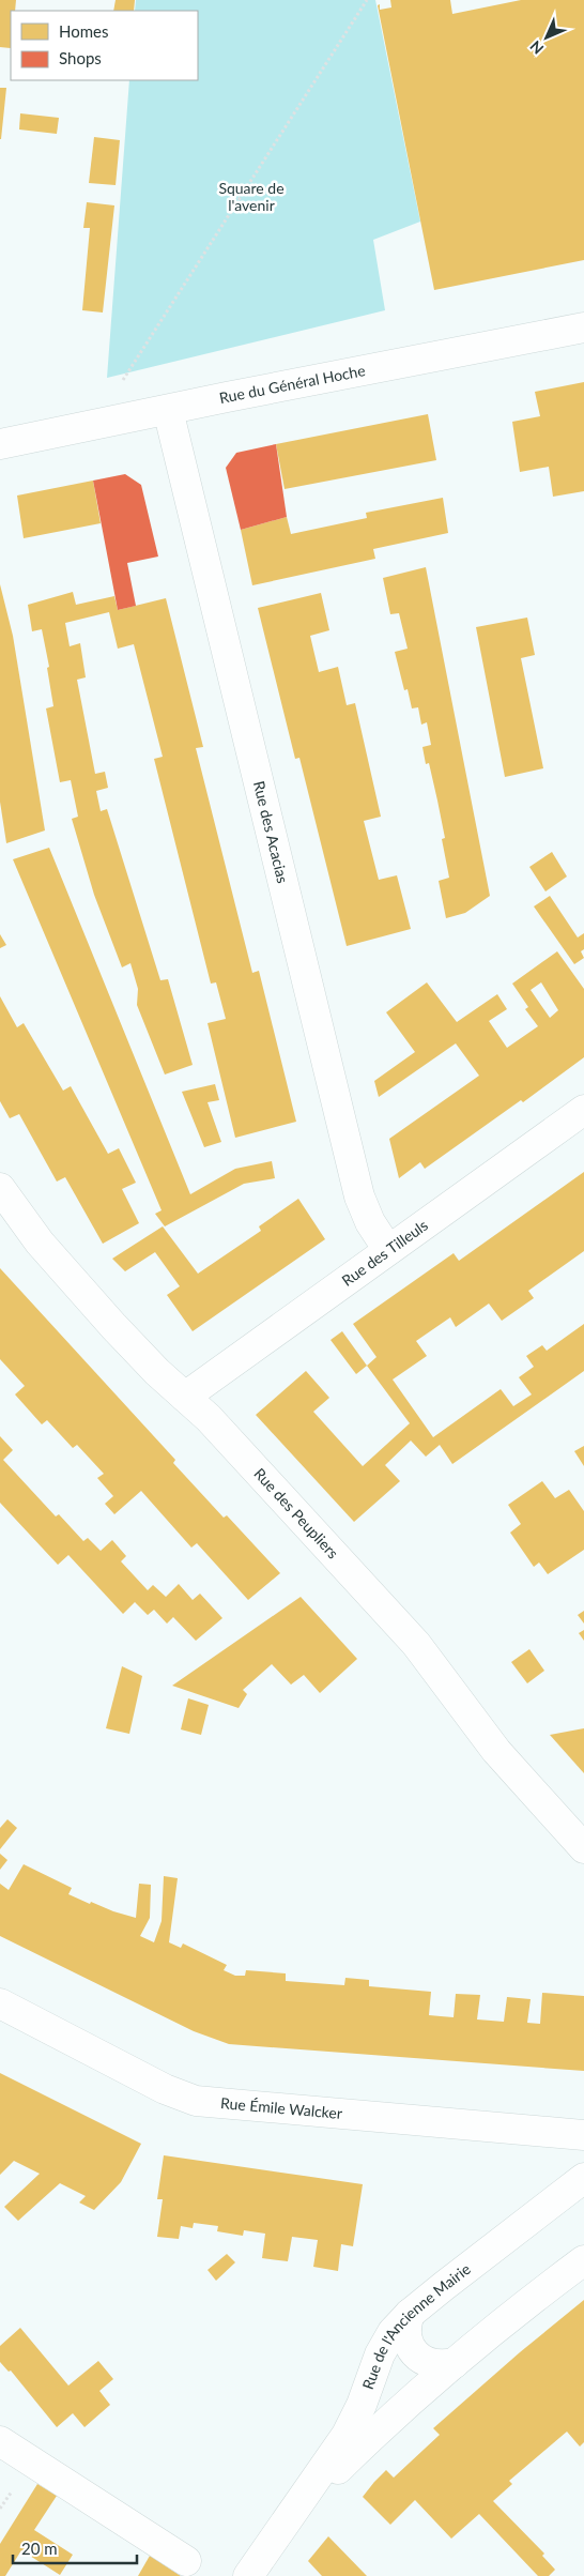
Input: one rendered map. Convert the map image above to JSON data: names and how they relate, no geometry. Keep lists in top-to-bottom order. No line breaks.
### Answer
{"streets":{"street":["Rue du Général Hoche","Rue des Acacias","Rue des Tilleuls","Rue des Peupliers","Rue Émile Walcker","Rue de l'Ancienne Mairie"]},"crossings":[["Rue du Général Hoche","Rue des Acacias"],["Rue des Acacias","Rue des Tilleuls"],["Rue des Tilleuls","Rue des Peupliers"]],"parks":["Square de l'avenir"],"legend":["Homes","Shops"],"scale_bar":"20 m","north":"bottom left"}
